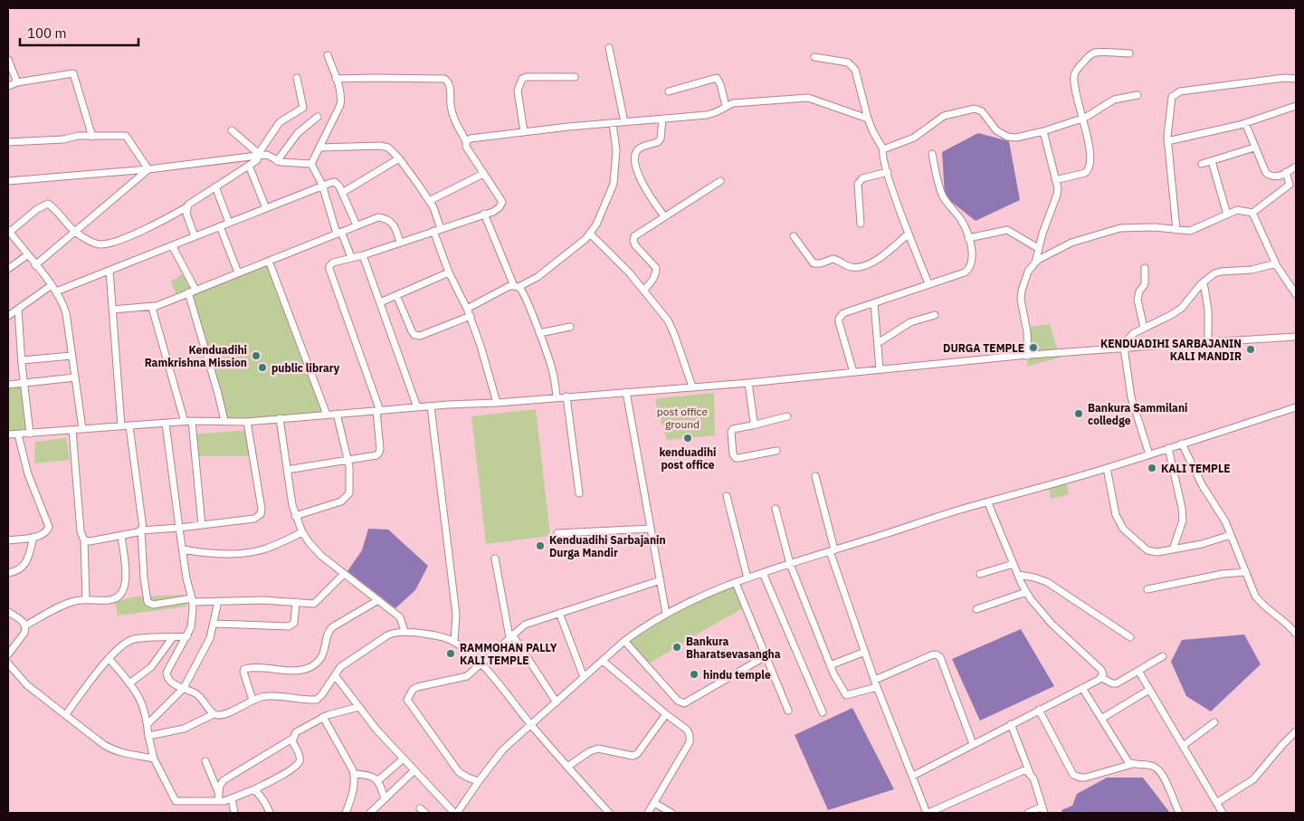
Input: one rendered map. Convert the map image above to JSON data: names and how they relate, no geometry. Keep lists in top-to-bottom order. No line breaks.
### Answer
{"parks":["post office ground"],"places":["DURGA TEMPLE","KENDUADIHI SARBAJANIN KALI MANDIR","Kenduadihi Ramkrishna Mission","public library","Bankura Sammilani colledge","kenduadihi post office","KALI TEMPLE","Kenduadihi Sarbajanin Durga Mandir","Bankura Bharatsevasangha","RAMMOHAN PALLY KALI TEMPLE","hindu temple"],"scale_bar":"100 m"}
